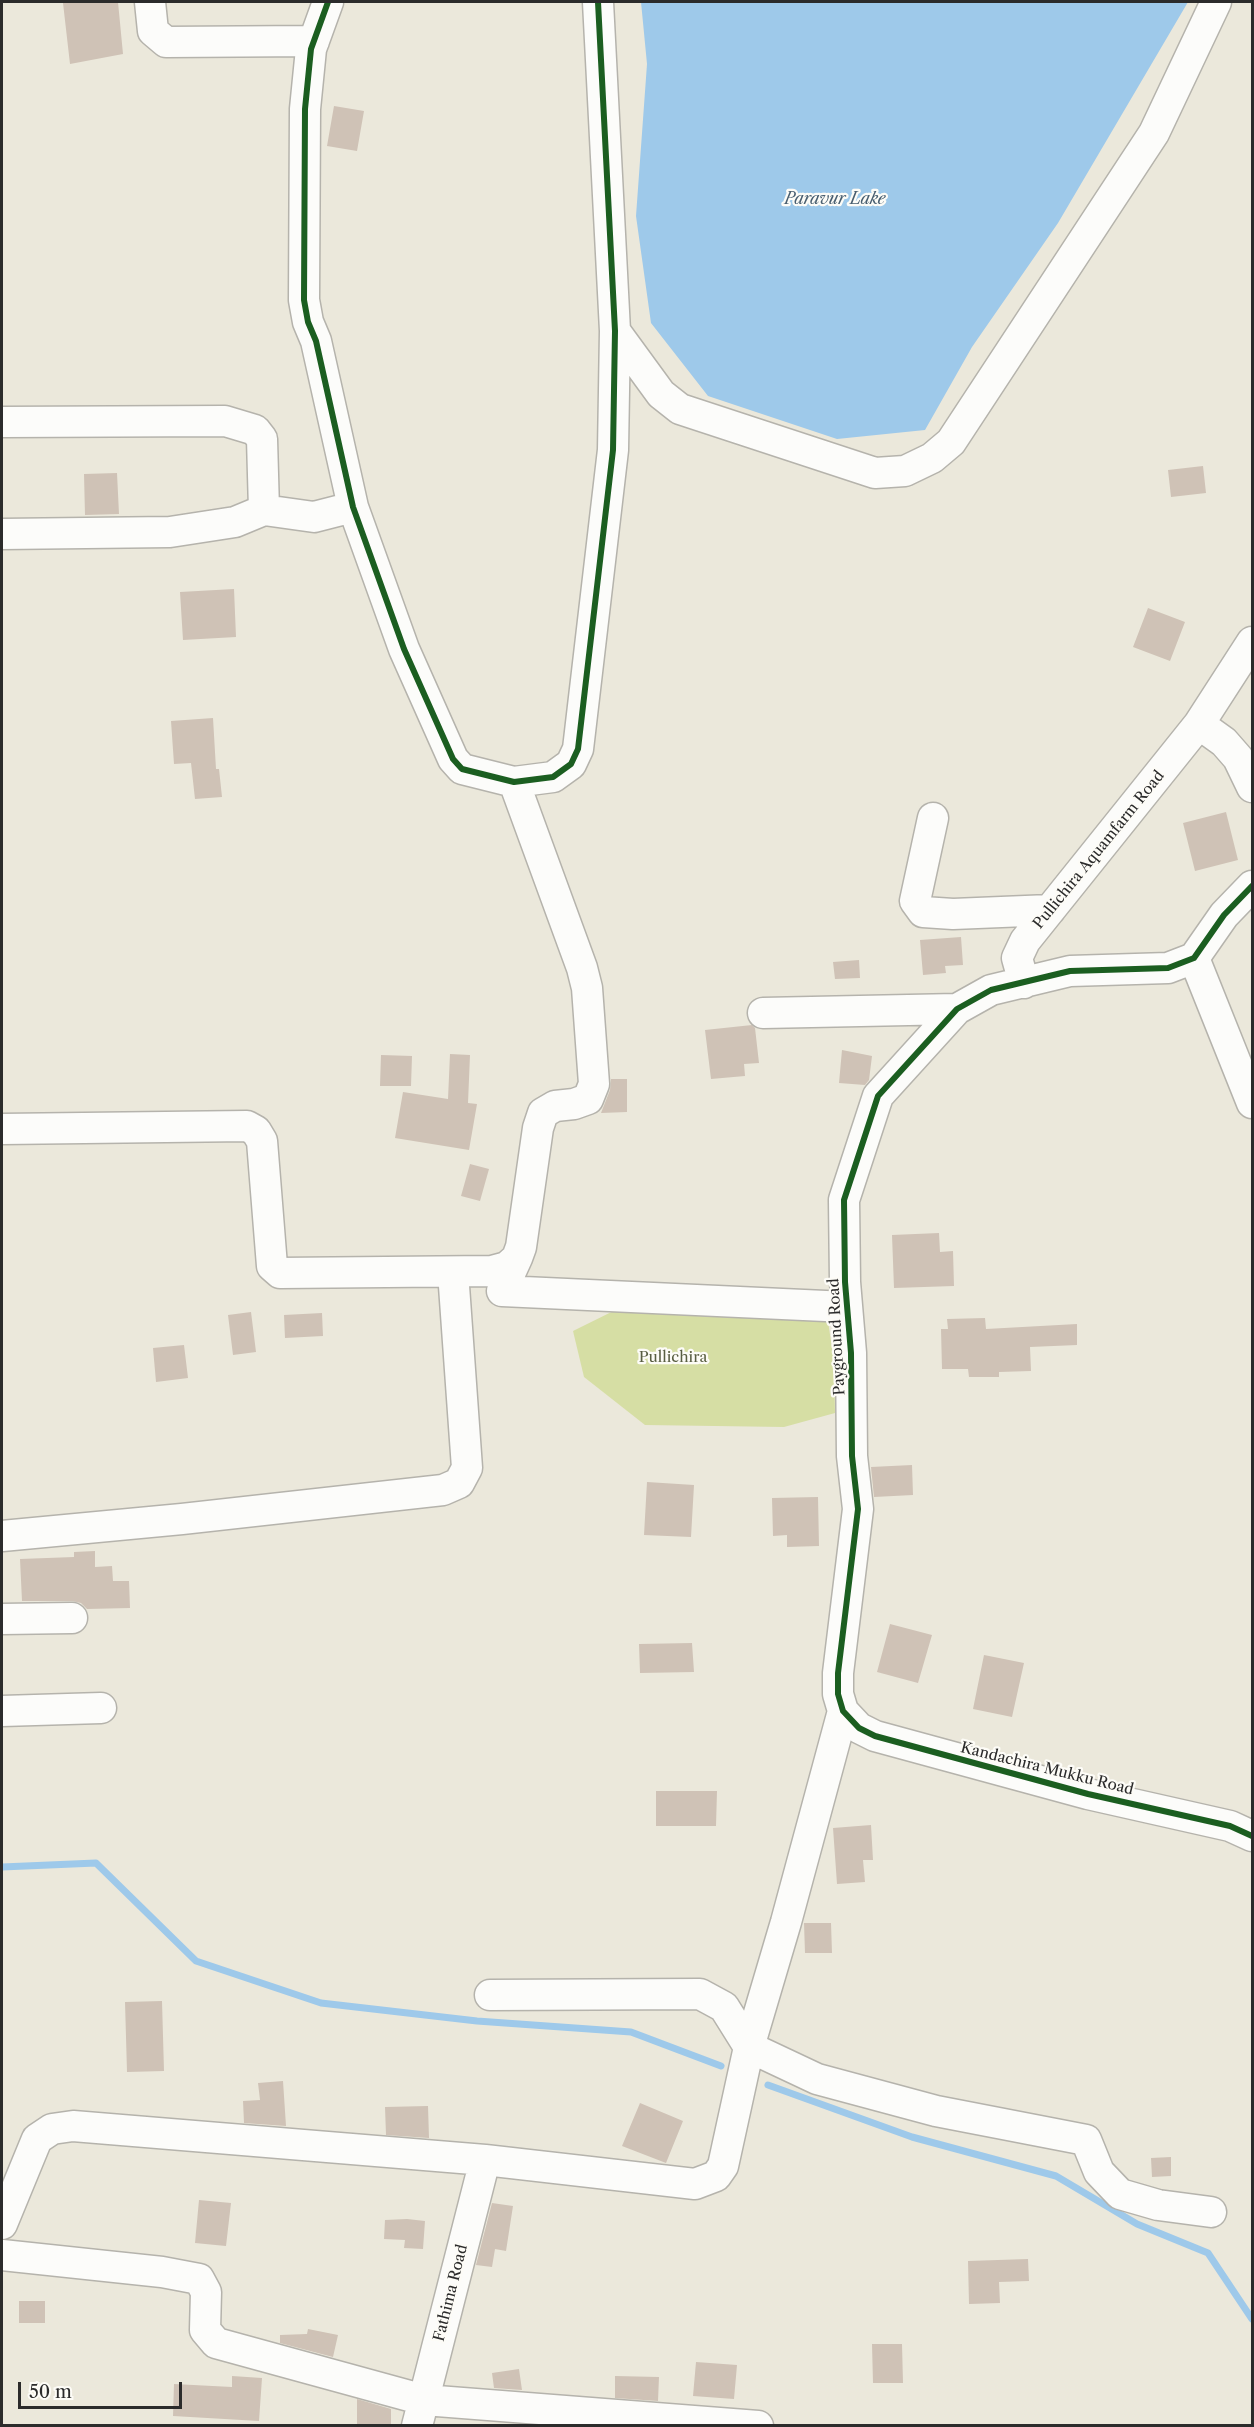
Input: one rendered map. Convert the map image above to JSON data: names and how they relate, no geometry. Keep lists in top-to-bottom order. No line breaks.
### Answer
{"streets":{"street":["Pullichira Aquamfarm Road","Payground Road","Kandachira Mukku Road","Fathima Road"]},"crossings":[["Pullichira Aquamfarm Road","Payground Road"],["Payground Road","Kandachira Mukku Road"]],"water":["Paravur Lake"],"parks":["Pullichira"],"scale_bar":"50 m"}
